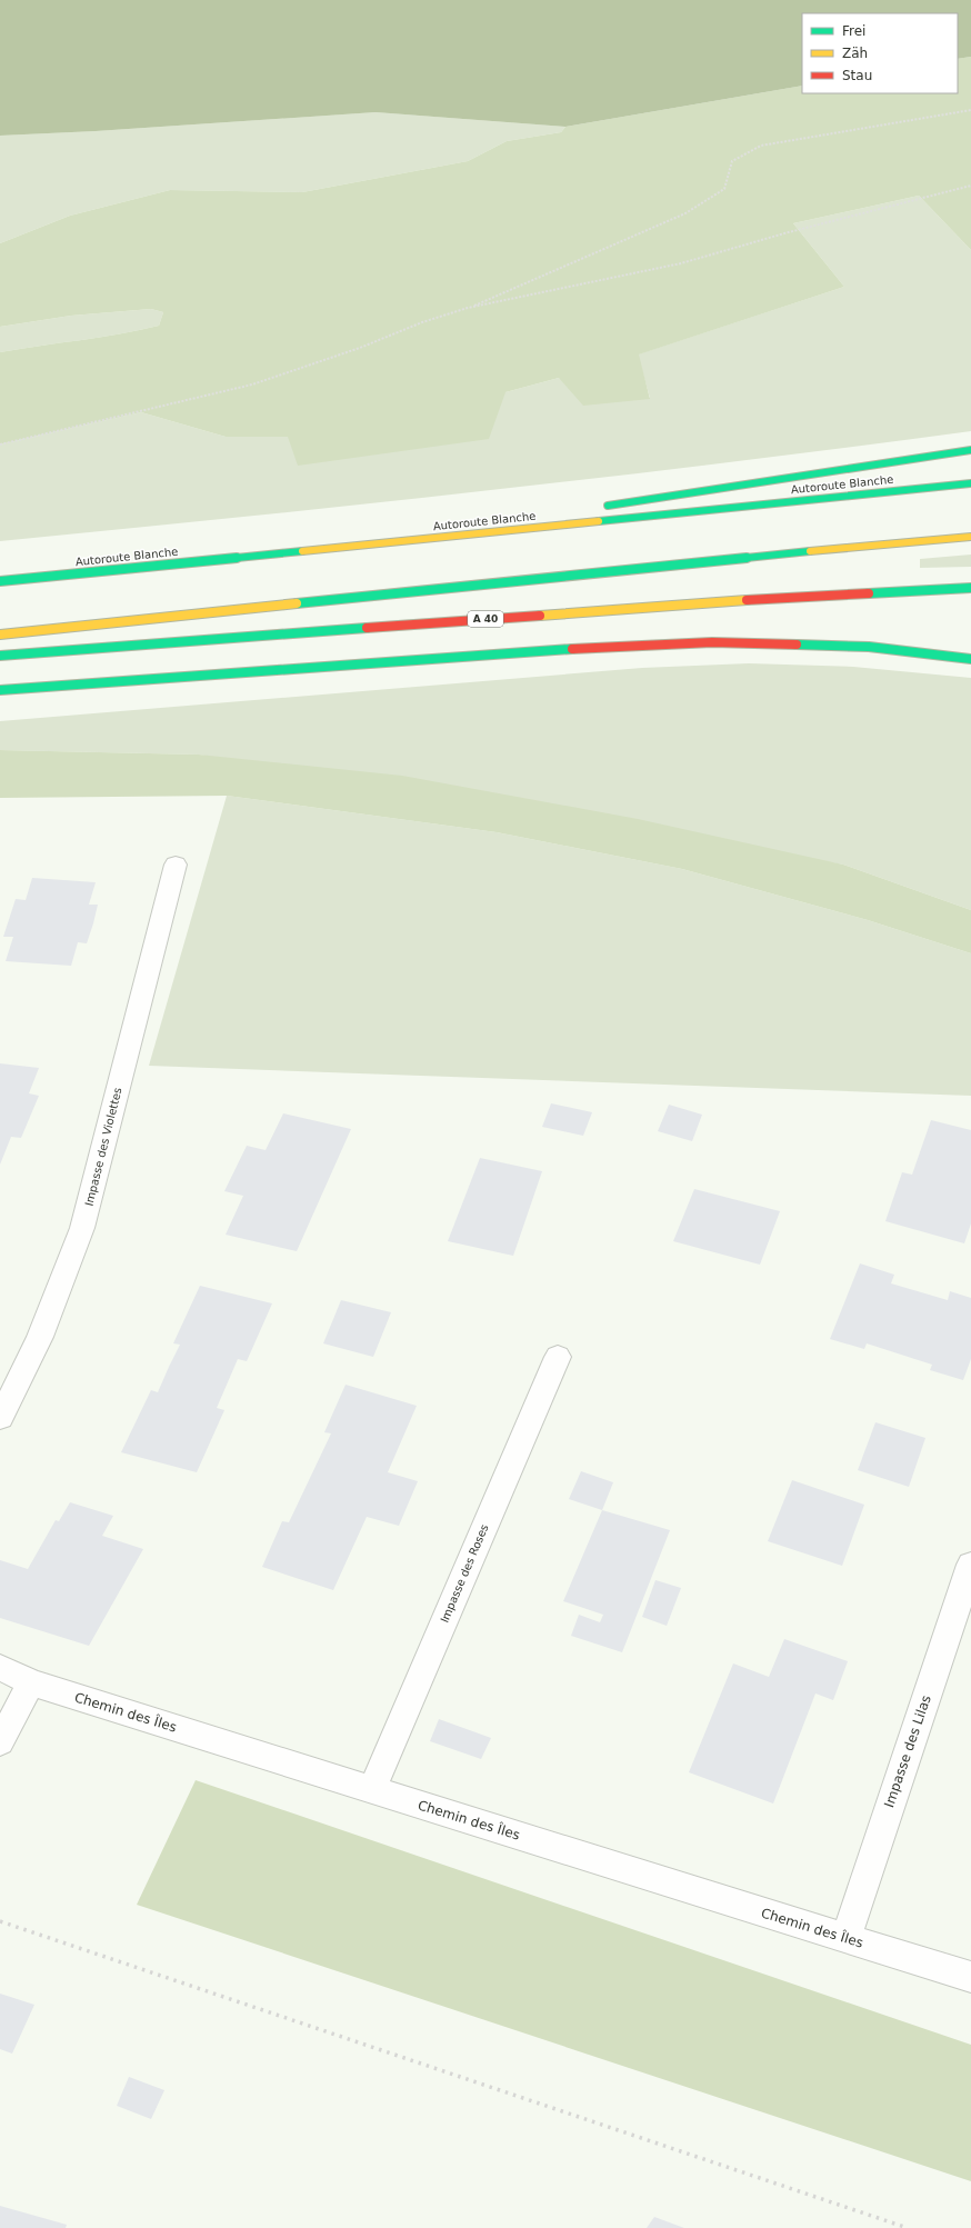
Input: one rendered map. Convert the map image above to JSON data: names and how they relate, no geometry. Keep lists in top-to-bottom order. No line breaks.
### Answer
{"streets":{"highway":["Autoroute Blanche","A 40"],"street":["Impasse des Violettes","Impasse des Roses","Chemin des Îles","Impasse des Lilas"]},"crossings":[["Impasse des Roses","Chemin des Îles"],["Chemin des Îles","Impasse des Lilas"]],"legend":["Frei","Zäh","Stau"]}
